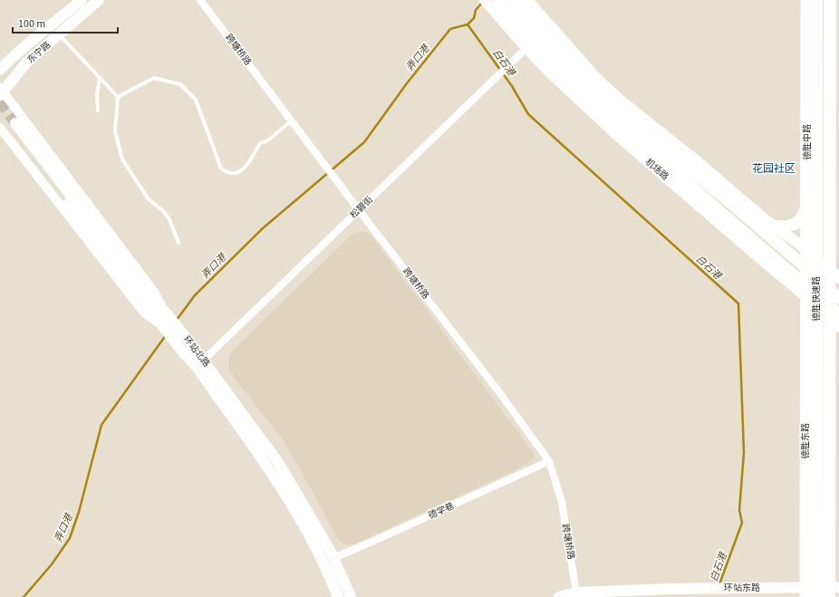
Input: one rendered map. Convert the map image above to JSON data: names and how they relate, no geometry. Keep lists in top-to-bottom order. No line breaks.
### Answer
{"streets":{"highway":["德胜快速路"],"main road":["东宁路","德胜中路","机场路","环站北路","德胜东路","环站东路"],"street":["跨塘桥路","松碧街","德学巷"]},"crossings":[["跨塘桥路","松碧街"],["跨塘桥路","德学巷"],["跨塘桥路","环站东路"],["德胜中路","机场路"],["德胜中路","德胜东路"],["机场路","松碧街"],["机场路","德胜东路"],["松碧街","环站北路"],["环站北路","德学巷"],["德胜东路","环站东路"]],"districts":["花园社区"],"water":["弄口港","白石港"],"scale_bar":"100 m"}
